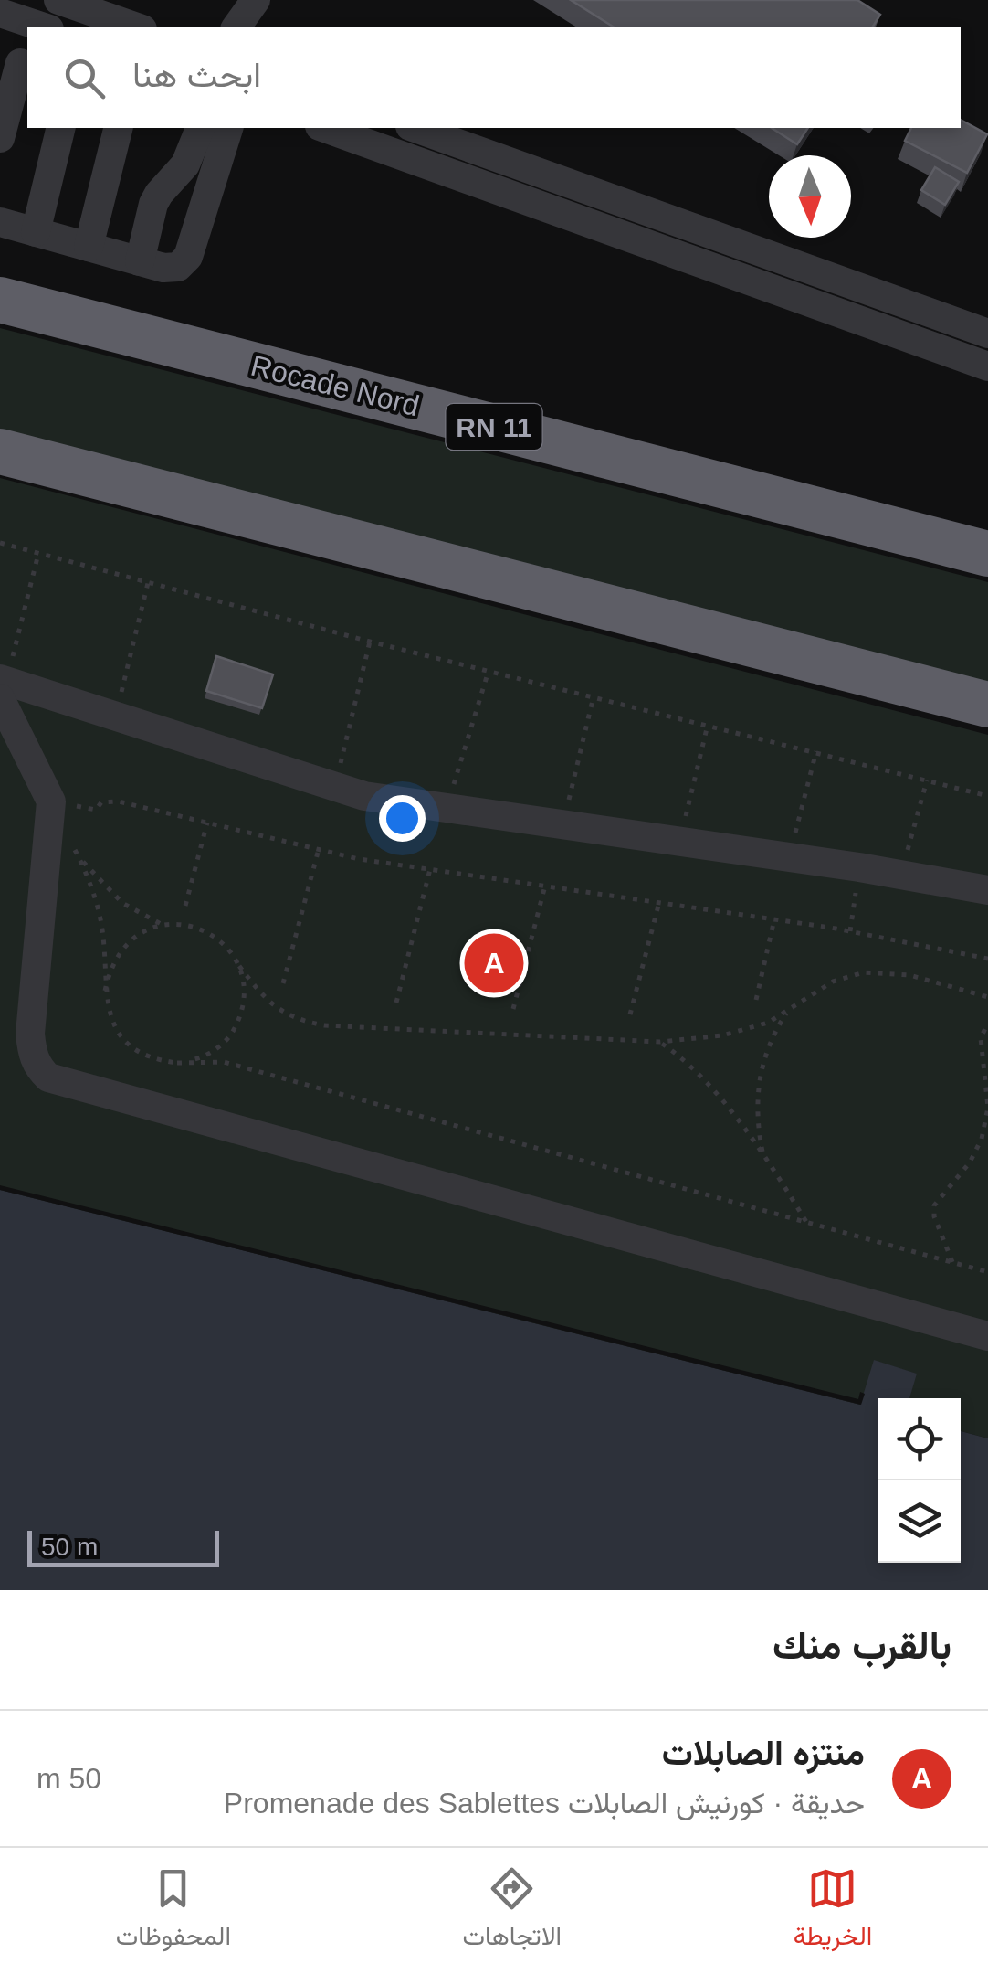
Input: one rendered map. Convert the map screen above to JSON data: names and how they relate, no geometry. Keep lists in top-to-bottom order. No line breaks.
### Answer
{"streets":{"highway":["Rocade Nord","RN 11"]},"scale_bar":"50 m","north":"bottom","page":{"search":"ابحث هنا","pins":"A","scale":"50 m","heading":"بالقرب منك","list":[{"mark":"A","name":"منتزه الصابلات","note":"حديقة · كورنيش الصابلات Promenade des Sablettes","value":"50 m"}],"nav":["الخريطة","الاتجاهات","المحفوظات"]}}
